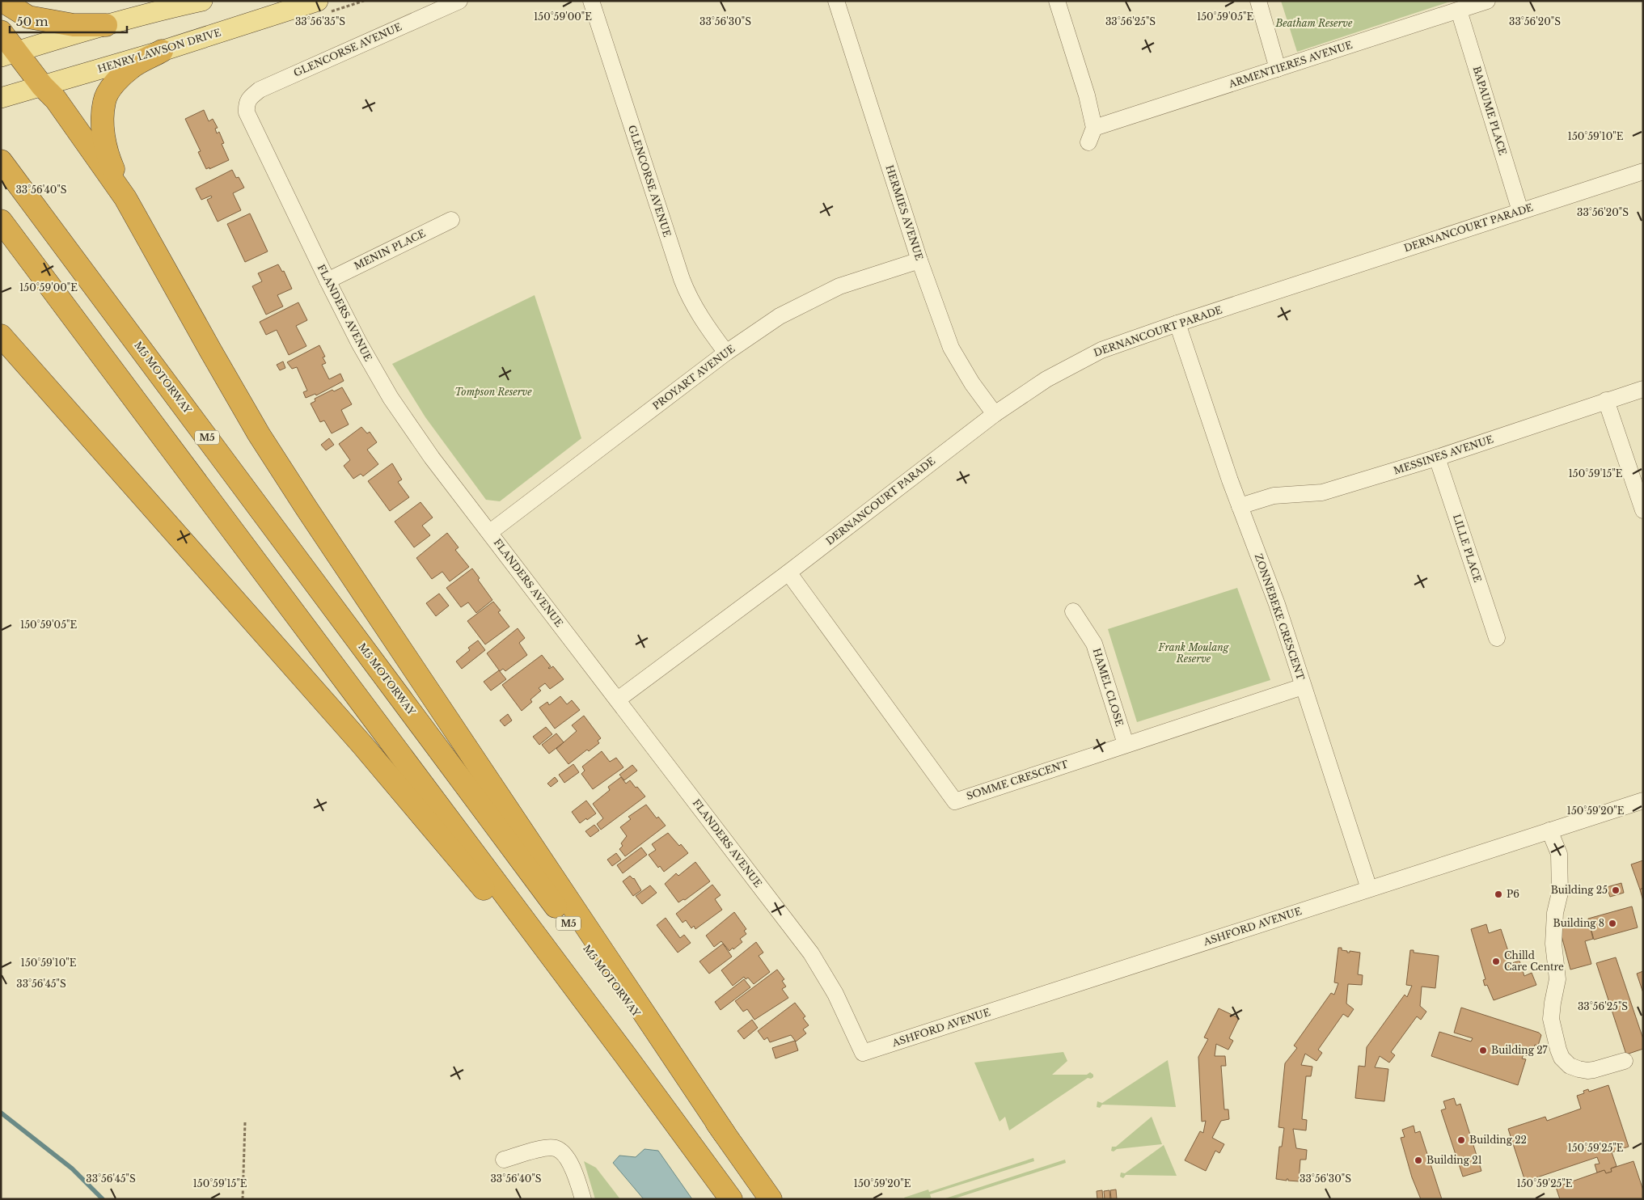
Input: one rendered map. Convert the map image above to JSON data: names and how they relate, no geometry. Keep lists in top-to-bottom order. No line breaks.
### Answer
{"streets":{"highway":["M5 MOTORWAY","M5"],"main road":["HENRY LAWSON DRIVE"],"street":["GLENCORSE AVENUE","ARMENTIERES AVENUE","BAPAUME PLACE","HERMIES AVENUE","DERNANCOURT PARADE","MENIN PLACE","FLANDERS AVENUE","PROYART AVENUE","MESSINES AVENUE","LILLE PLACE","ZONNEBEKE CRESCENT","HAMEL CLOSE","SOMME CRESCENT","ASHFORD AVENUE"]},"crossings":[["GLENCORSE AVENUE","FLANDERS AVENUE"],["GLENCORSE AVENUE","PROYART AVENUE"],["ARMENTIERES AVENUE","BAPAUME PLACE"],["BAPAUME PLACE","DERNANCOURT PARADE"],["HERMIES AVENUE","DERNANCOURT PARADE"],["HERMIES AVENUE","PROYART AVENUE"],["DERNANCOURT PARADE","FLANDERS AVENUE"],["DERNANCOURT PARADE","ZONNEBEKE CRESCENT"],["DERNANCOURT PARADE","SOMME CRESCENT"],["MENIN PLACE","FLANDERS AVENUE"],["FLANDERS AVENUE","PROYART AVENUE"],["FLANDERS AVENUE","ASHFORD AVENUE"],["MESSINES AVENUE","LILLE PLACE"],["MESSINES AVENUE","ZONNEBEKE CRESCENT"],["ZONNEBEKE CRESCENT","SOMME CRESCENT"],["ZONNEBEKE CRESCENT","ASHFORD AVENUE"],["HAMEL CLOSE","SOMME CRESCENT"]],"parks":["Beatham Reserve","Tompson Reserve","Frank Moulang Reserve"],"places":["Building 25","P6","Building 8","Chilld Care Centre","Building 27","Building 22","Building 21"],"scale_bar":"50 m","coordinates":["150°59'00\"E","150°59'05\"E","33°56'35\"S","33°56'30\"S","33°56'25\"S","33°56'20\"S","150°59'10\"E","33°56'40\"S","150°59'15\"E","150°59'20\"E","33°56'45\"S","150°59'25\"E"]}
